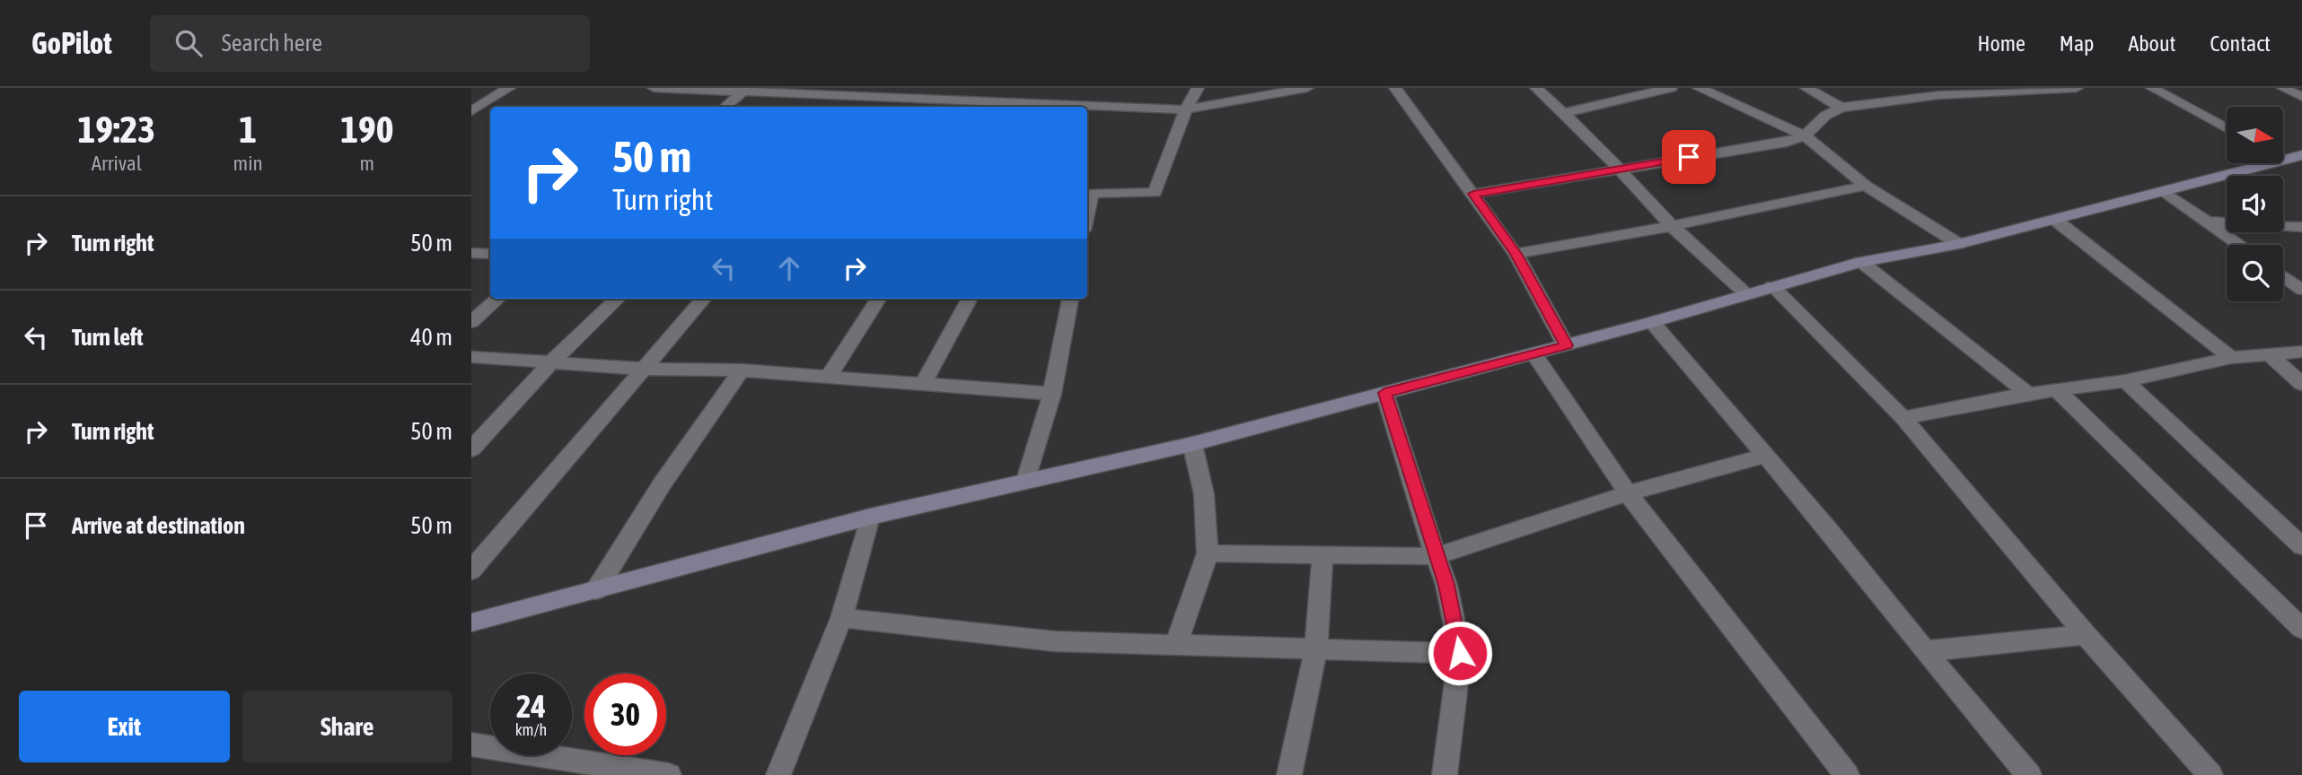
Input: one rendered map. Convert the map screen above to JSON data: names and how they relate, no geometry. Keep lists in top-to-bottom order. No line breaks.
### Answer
{"north":"right","page":{"header":"GoPilot","search":"Search here","nav":["Home","Map","About","Contact"],"eta":["19:23","Arrival","1","min","190","m"],"turn":["50 m","Turn right"],"list":[{"name":"Turn right","value":"50 m"},{"name":"Turn left","value":"40 m"},{"name":"Turn right","value":"50 m"},{"name":"Arrive at destination","value":"50 m"}],"speed":"24 km/h","limit":"30","buttons":["Exit","Share"]}}
